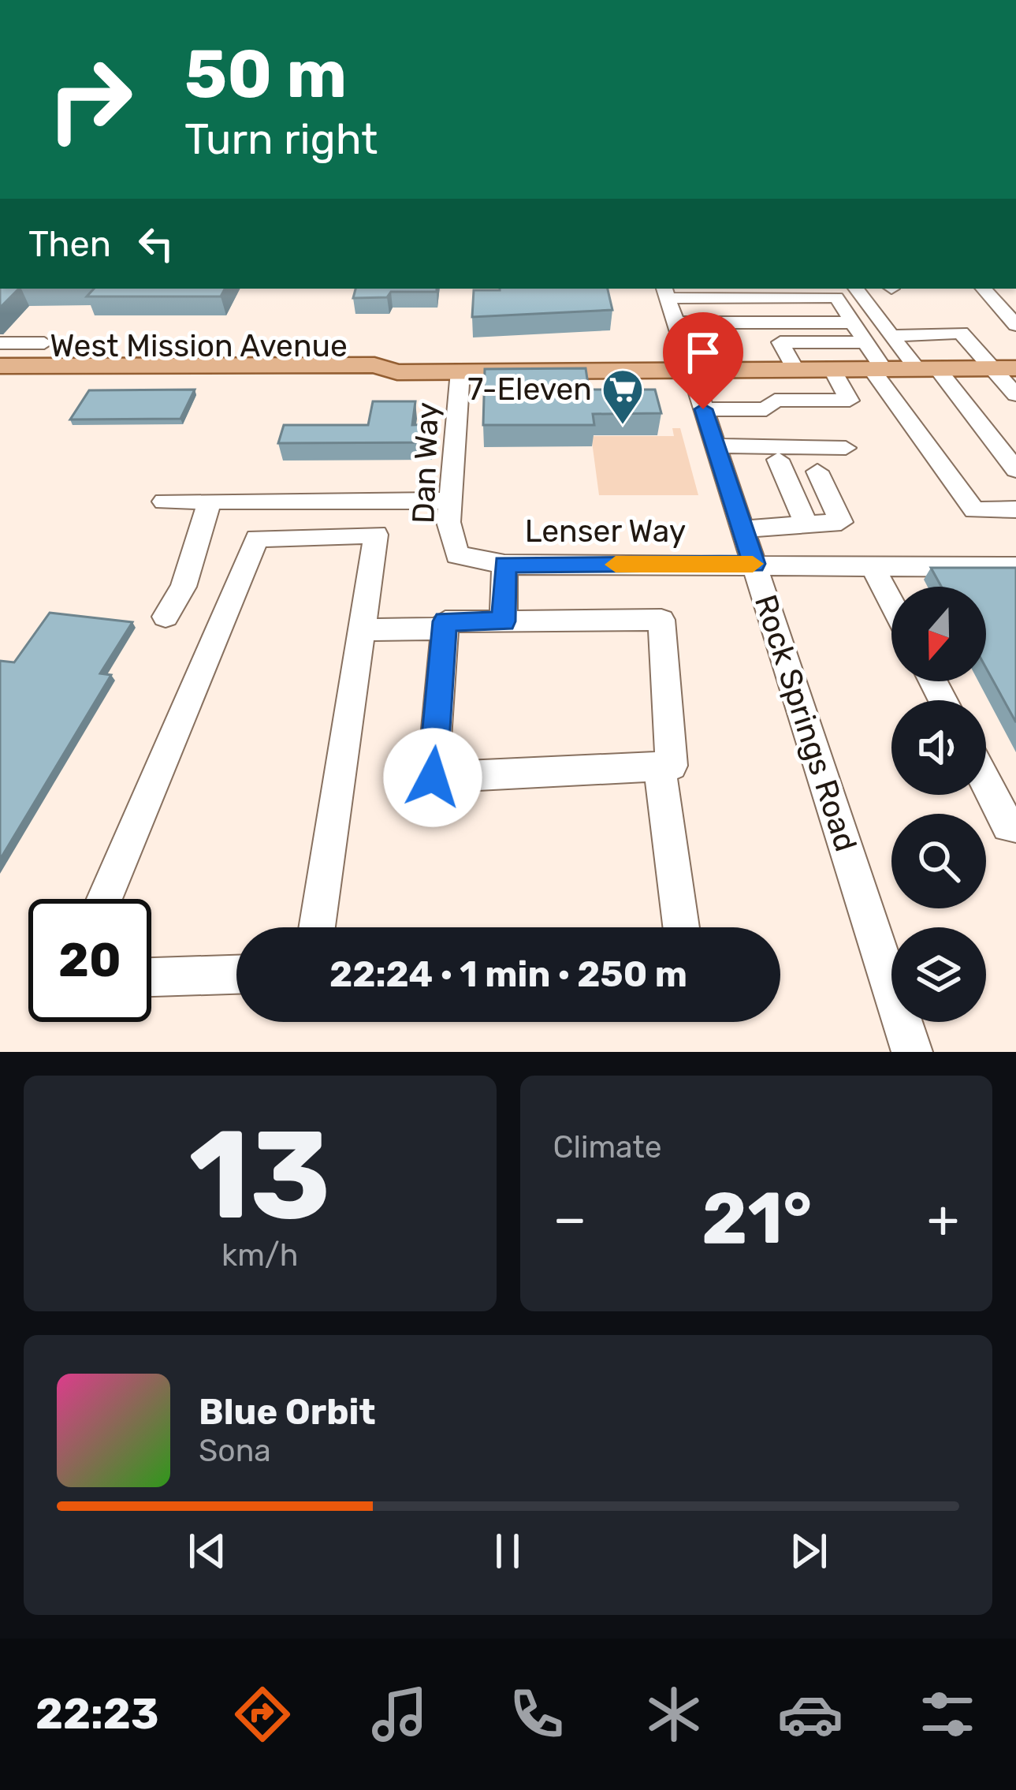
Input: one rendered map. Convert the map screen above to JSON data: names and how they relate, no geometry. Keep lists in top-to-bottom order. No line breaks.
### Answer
{"streets":{"main road":["West Mission Avenue"],"street":["Dan Way","Lenser Way","Rock Springs Road"]},"crossings":[["West Mission Avenue","Dan Way"],["West Mission Avenue","Rock Springs Road"],["Dan Way","Lenser Way"],["Lenser Way","Rock Springs Road"]],"places":{"supermarket":["7-Eleven"]},"north":"bottom","page":{"turn":["50 m","Turn right"],"then":"Then","limit":"20","trip":"22:24 · 1 min · 250 m","tile":[["13","km/h"],"Climate"],"heat":["−","21°","+"],"song":["Blue Orbit","Sona"],"tabs":"22:23"}}
